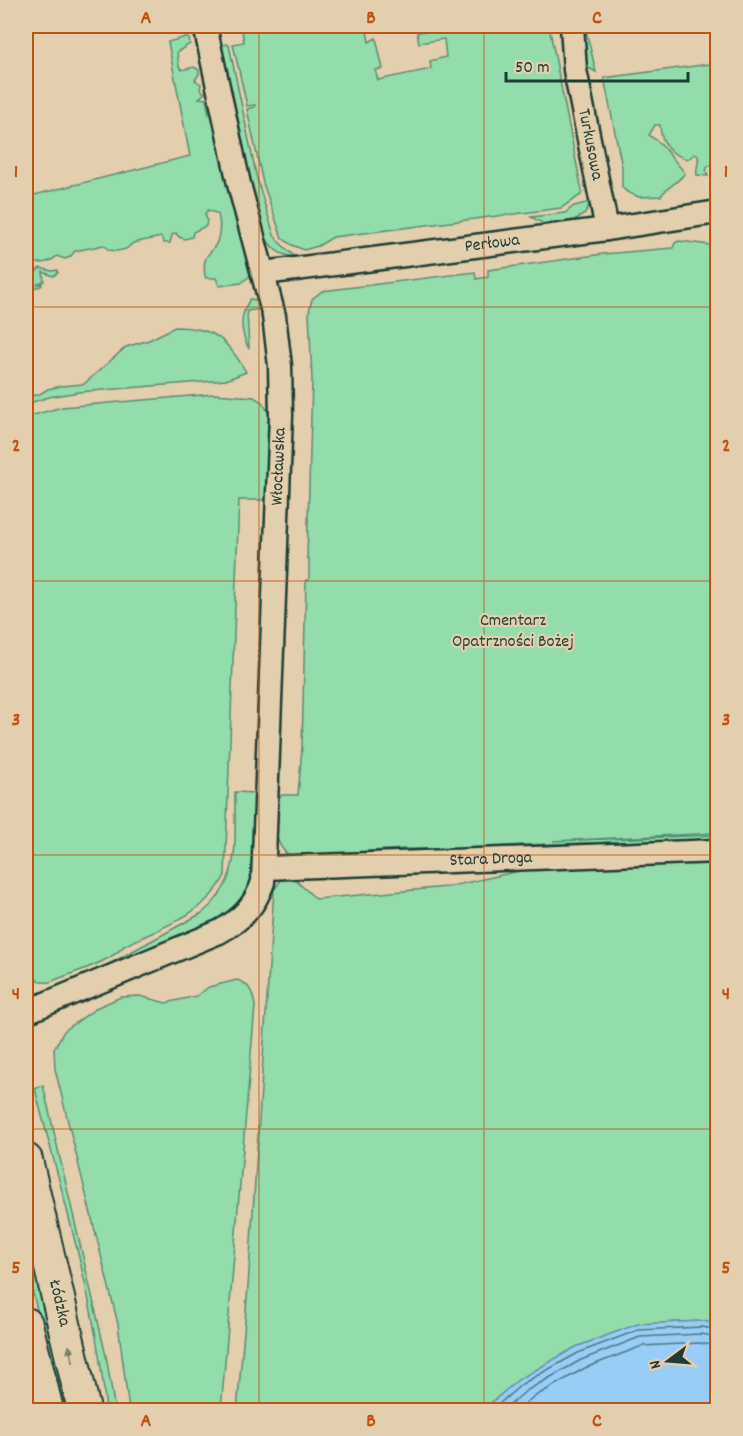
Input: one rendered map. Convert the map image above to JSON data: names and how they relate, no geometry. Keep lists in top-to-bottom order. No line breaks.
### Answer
{"streets":{"main road":["Łódzka"],"street":["Turkusowa","Perłowa","Włocławska","Stara Droga"]},"crossings":[["Turkusowa","Perłowa"],["Perłowa","Włocławska"],["Włocławska","Stara Droga"]],"parks":["Cmentarz Opatrzności Bożej"],"scale_bar":"50 m","north":"left","grid":{"columns":["A","B","C"],"rows":["1","2","3","4","5"]}}
